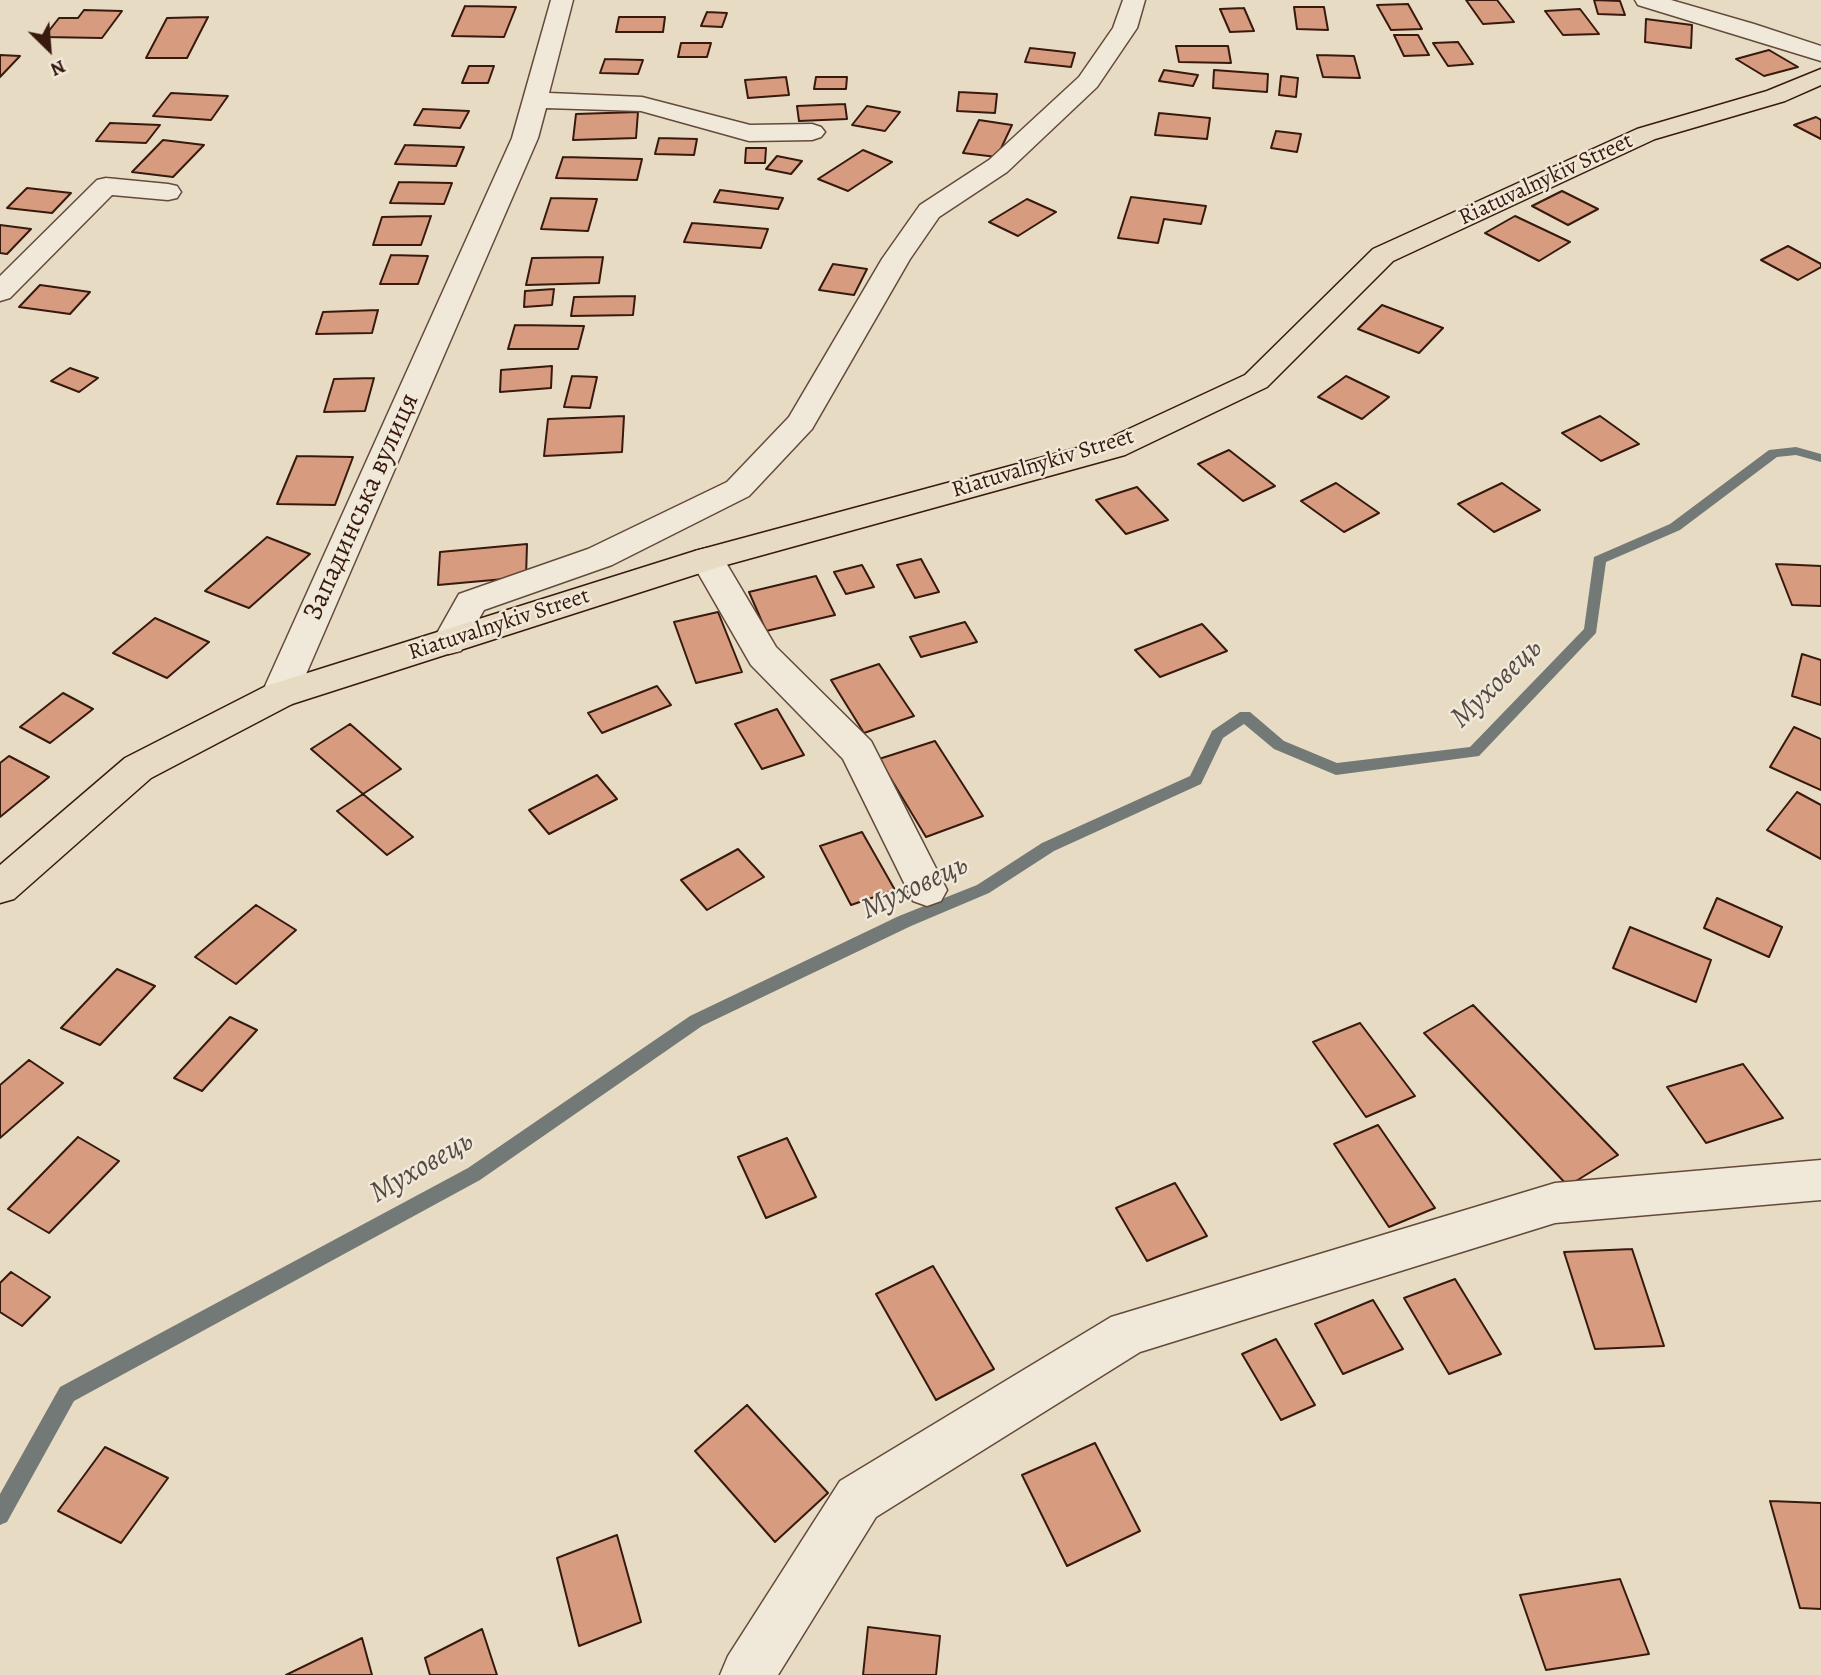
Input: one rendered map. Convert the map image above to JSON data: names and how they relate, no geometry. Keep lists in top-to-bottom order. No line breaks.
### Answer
{"streets":{"main road":["Riatuvalnykiv Street"],"street":["Западинська вулиця"]},"crossings":[["Riatuvalnykiv Street","Западинська вулиця"]],"water":["Муховець"],"north":"bottom right"}
